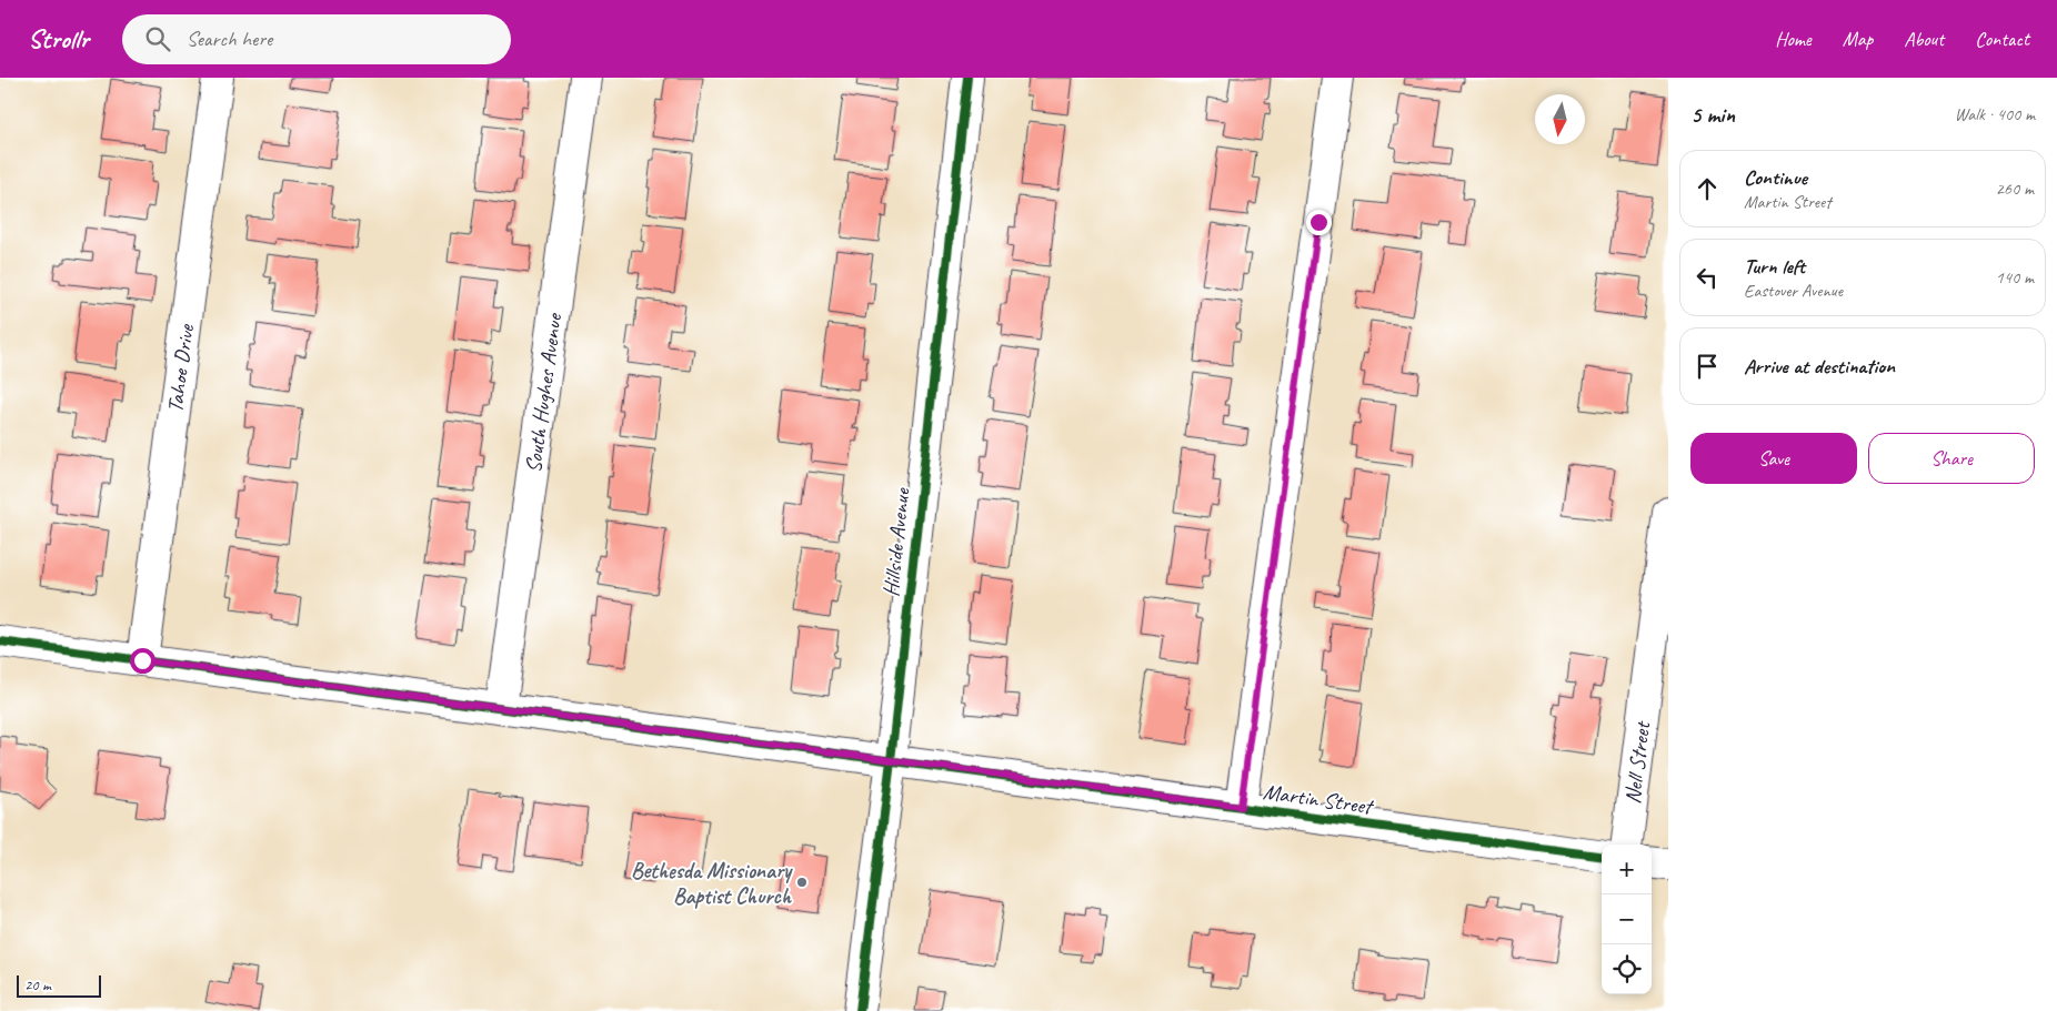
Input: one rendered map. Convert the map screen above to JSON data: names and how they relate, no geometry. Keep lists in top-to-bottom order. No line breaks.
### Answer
{"streets":{"street":["Tahoe Drive","South Hughes Avenue","Hillside Avenue","Nell Street","Martin Street"]},"crossings":[["Tahoe Drive","Martin Street"],["South Hughes Avenue","Martin Street"],["Hillside Avenue","Martin Street"]],"places":["Bethesda Missionary Baptist Church"],"scale_bar":"20 m","north":"bottom","page":{"header":"Strollr","search":"Search here","nav":["Home","Map","About","Contact"],"heading":["5 min","Walk · 400 m"],"list":[["Continue","Martin Street","260 m"],["Turn left","Eastover Avenue","140 m"],"Arrive at destination"],"buttons":["Save","Share"],"map_buttons":["+","−"],"scale":"20 m"}}
